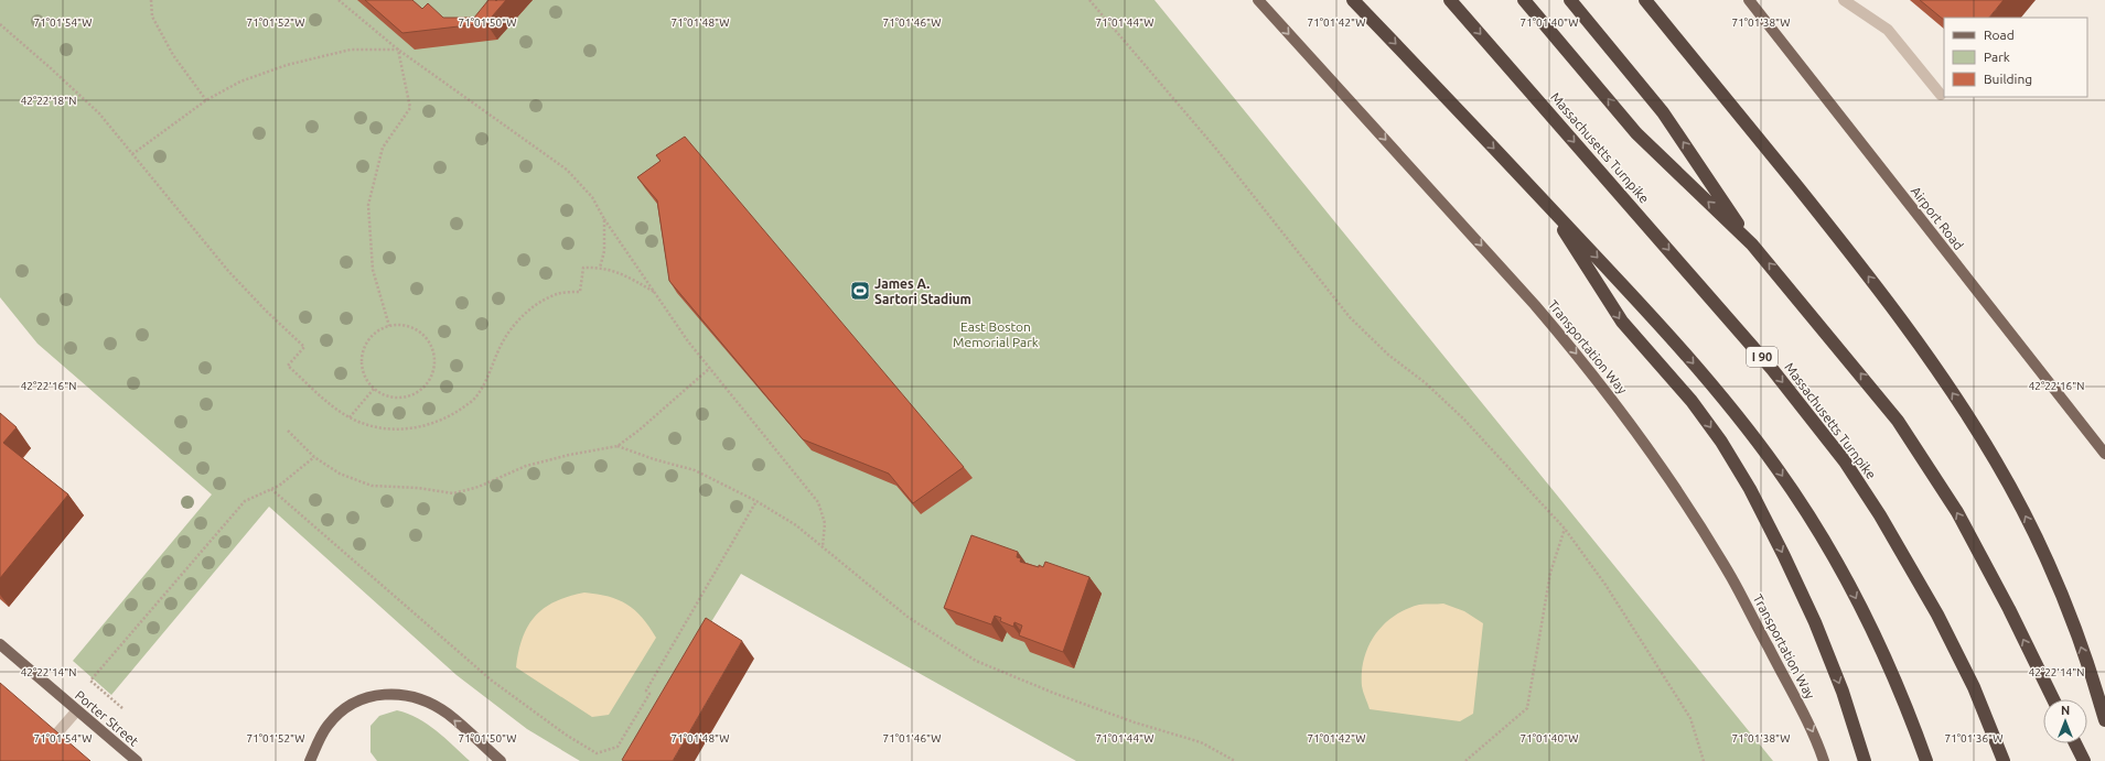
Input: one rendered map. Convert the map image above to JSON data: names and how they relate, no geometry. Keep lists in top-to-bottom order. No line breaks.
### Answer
{"streets":{"highway":["Massachusetts Turnpike","I 90"],"main road":["Airport Road","Transportation Way","Porter Street"]},"one_way":["Transportation Way"],"parks":["East Boston Memorial Park"],"places":{"sports":["James A. Sartori Stadium"]},"legend":["Road","Park","Building"],"north":"top","coordinates":["71°01'54\"W","71°01'52\"W","71°01'50\"W","71°01'48\"W","71°01'46\"W","71°01'44\"W","71°01'42\"W","71°01'40\"W","71°01'38\"W","42°22'18\"N","42°22'16\"N","42°22'14\"N","71°01'36\"W"]}
